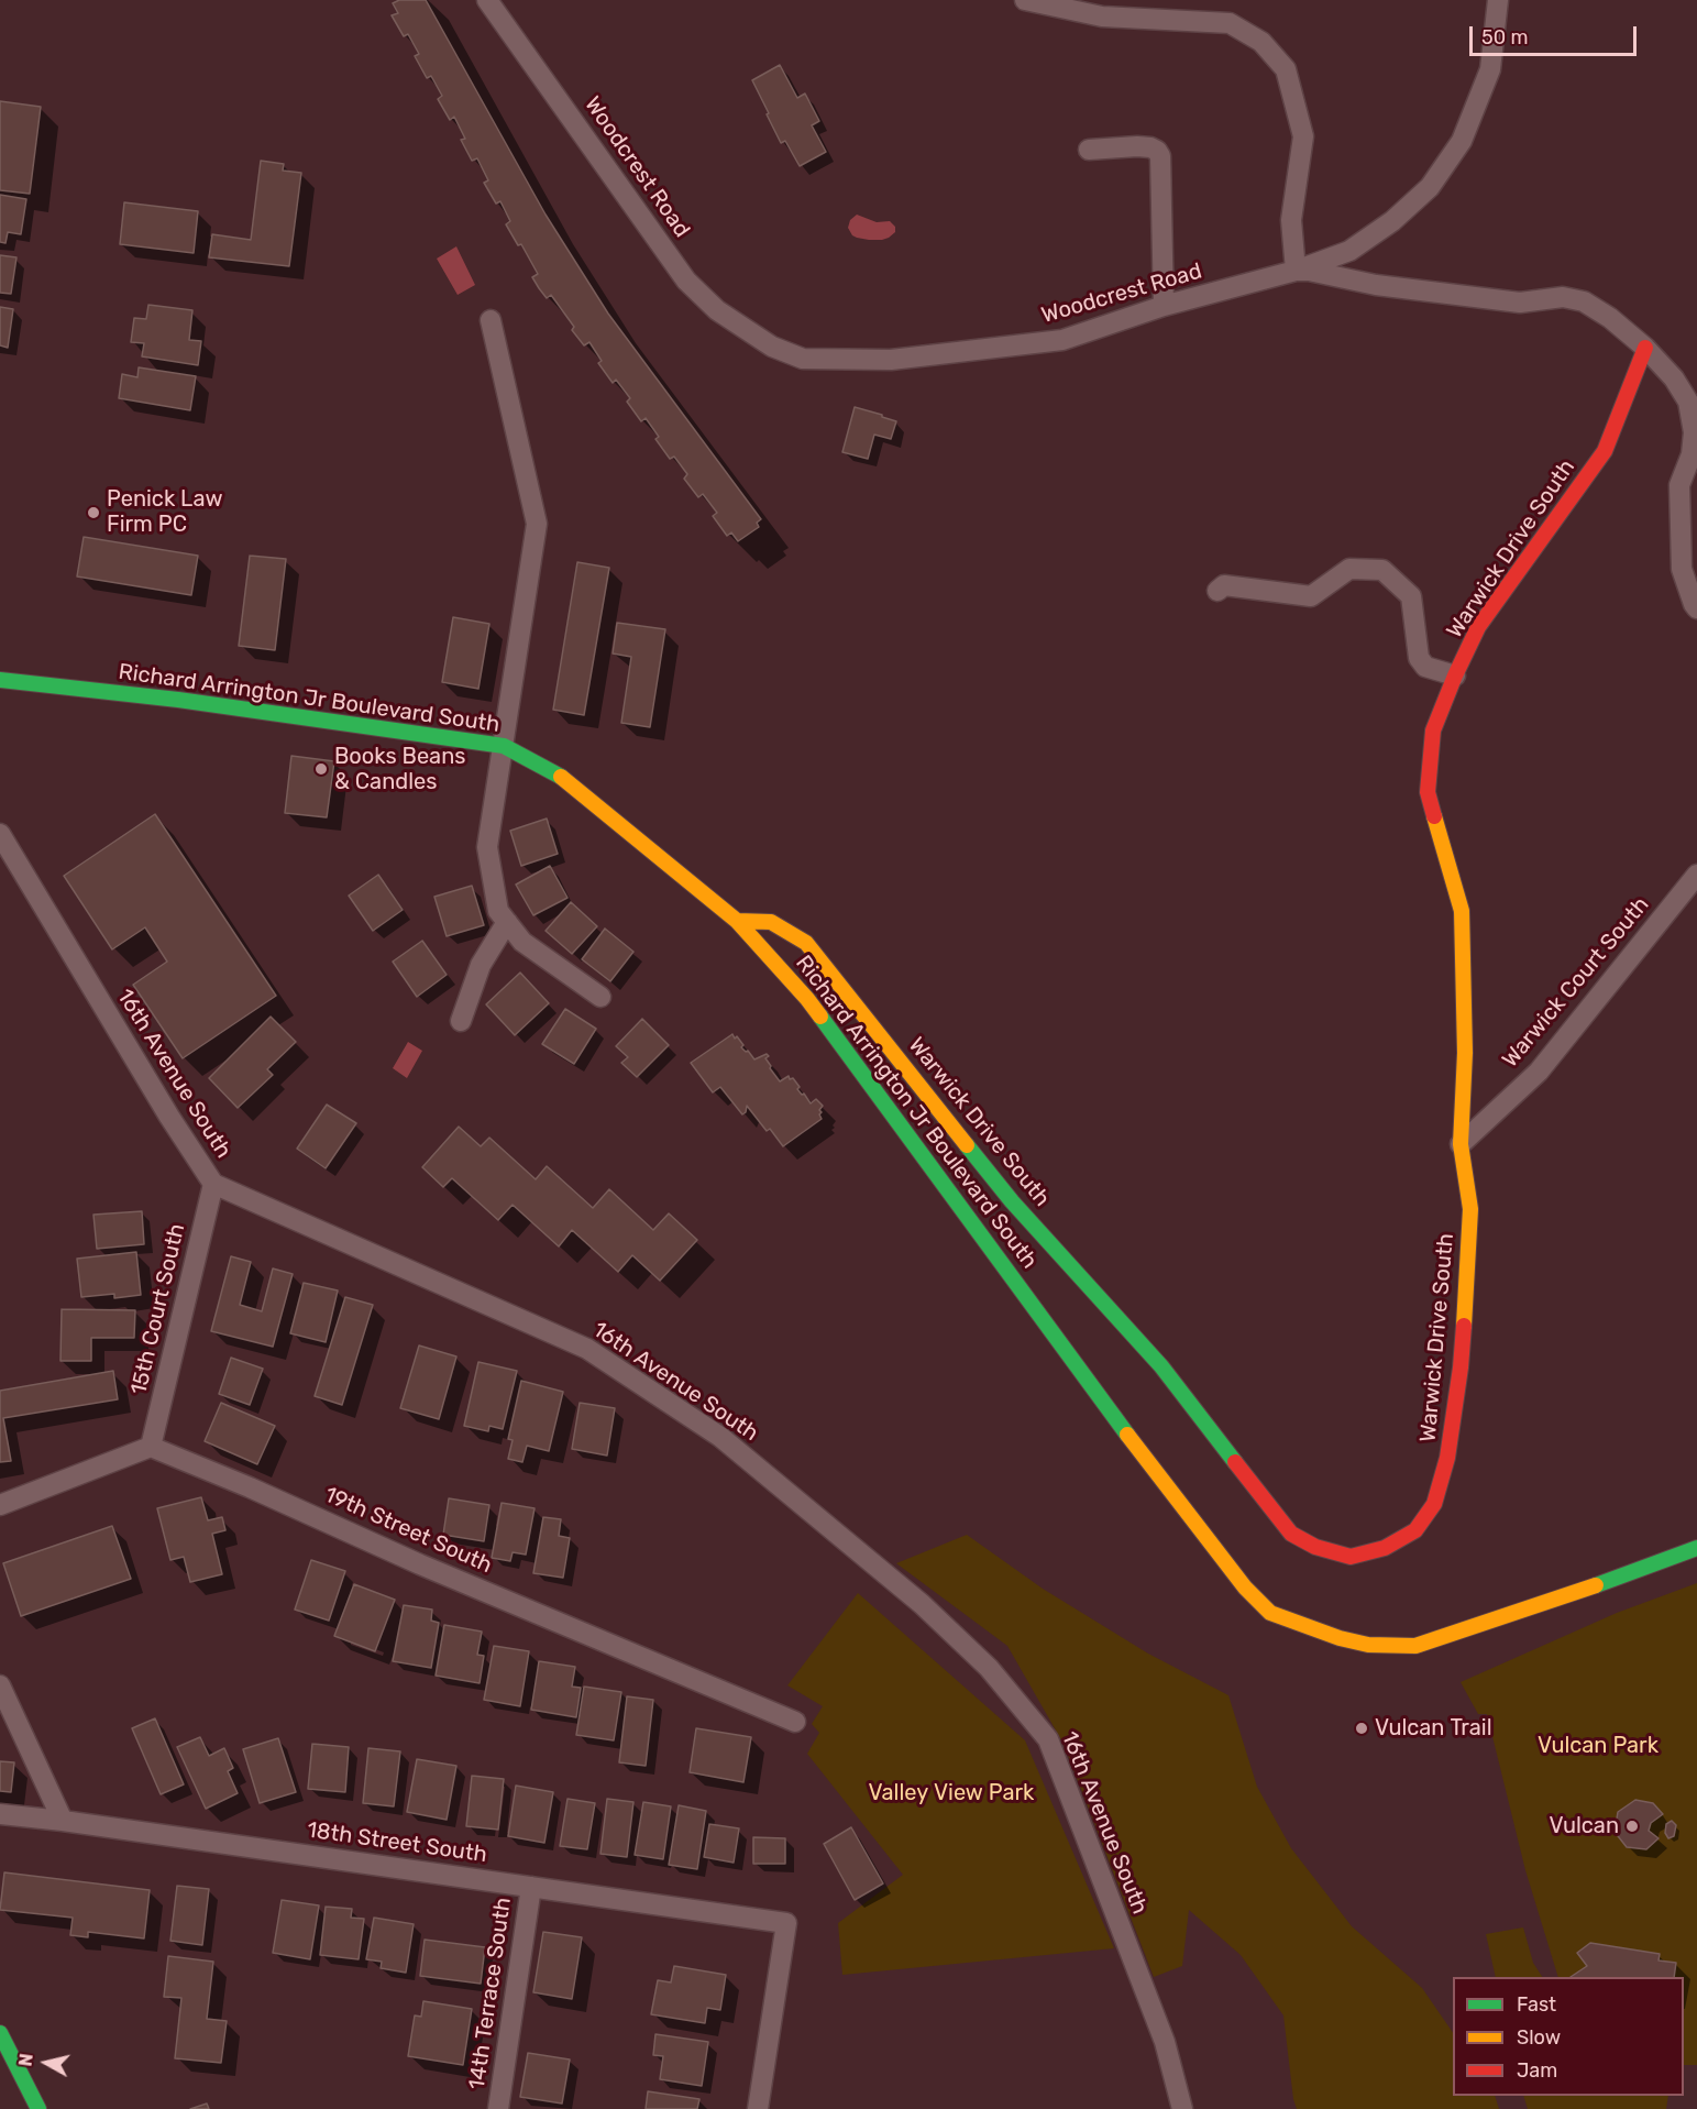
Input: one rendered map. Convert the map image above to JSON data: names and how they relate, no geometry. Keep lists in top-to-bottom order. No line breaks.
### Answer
{"streets":{"street":["Woodcrest Road","Warwick Drive South","Richard Arrington Jr Boulevard South","Warwick Court South","16th Avenue South","15th Court South","19th Street South","18th Street South","14th Terrace South"]},"crossings":[["Woodcrest Road","Warwick Drive South"],["Warwick Drive South","Richard Arrington Jr Boulevard South"],["Warwick Drive South","Warwick Court South"],["16th Avenue South","15th Court South"],["15th Court South","19th Street South"],["18th Street South","14th Terrace South"]],"parks":["Vulcan Park","Valley View Park"],"places":["Penick Law Firm PC","Books Beans & Candles","Vulcan Trail","Vulcan"],"legend":["Fast","Slow","Jam"],"scale_bar":"50 m","north":"left"}
